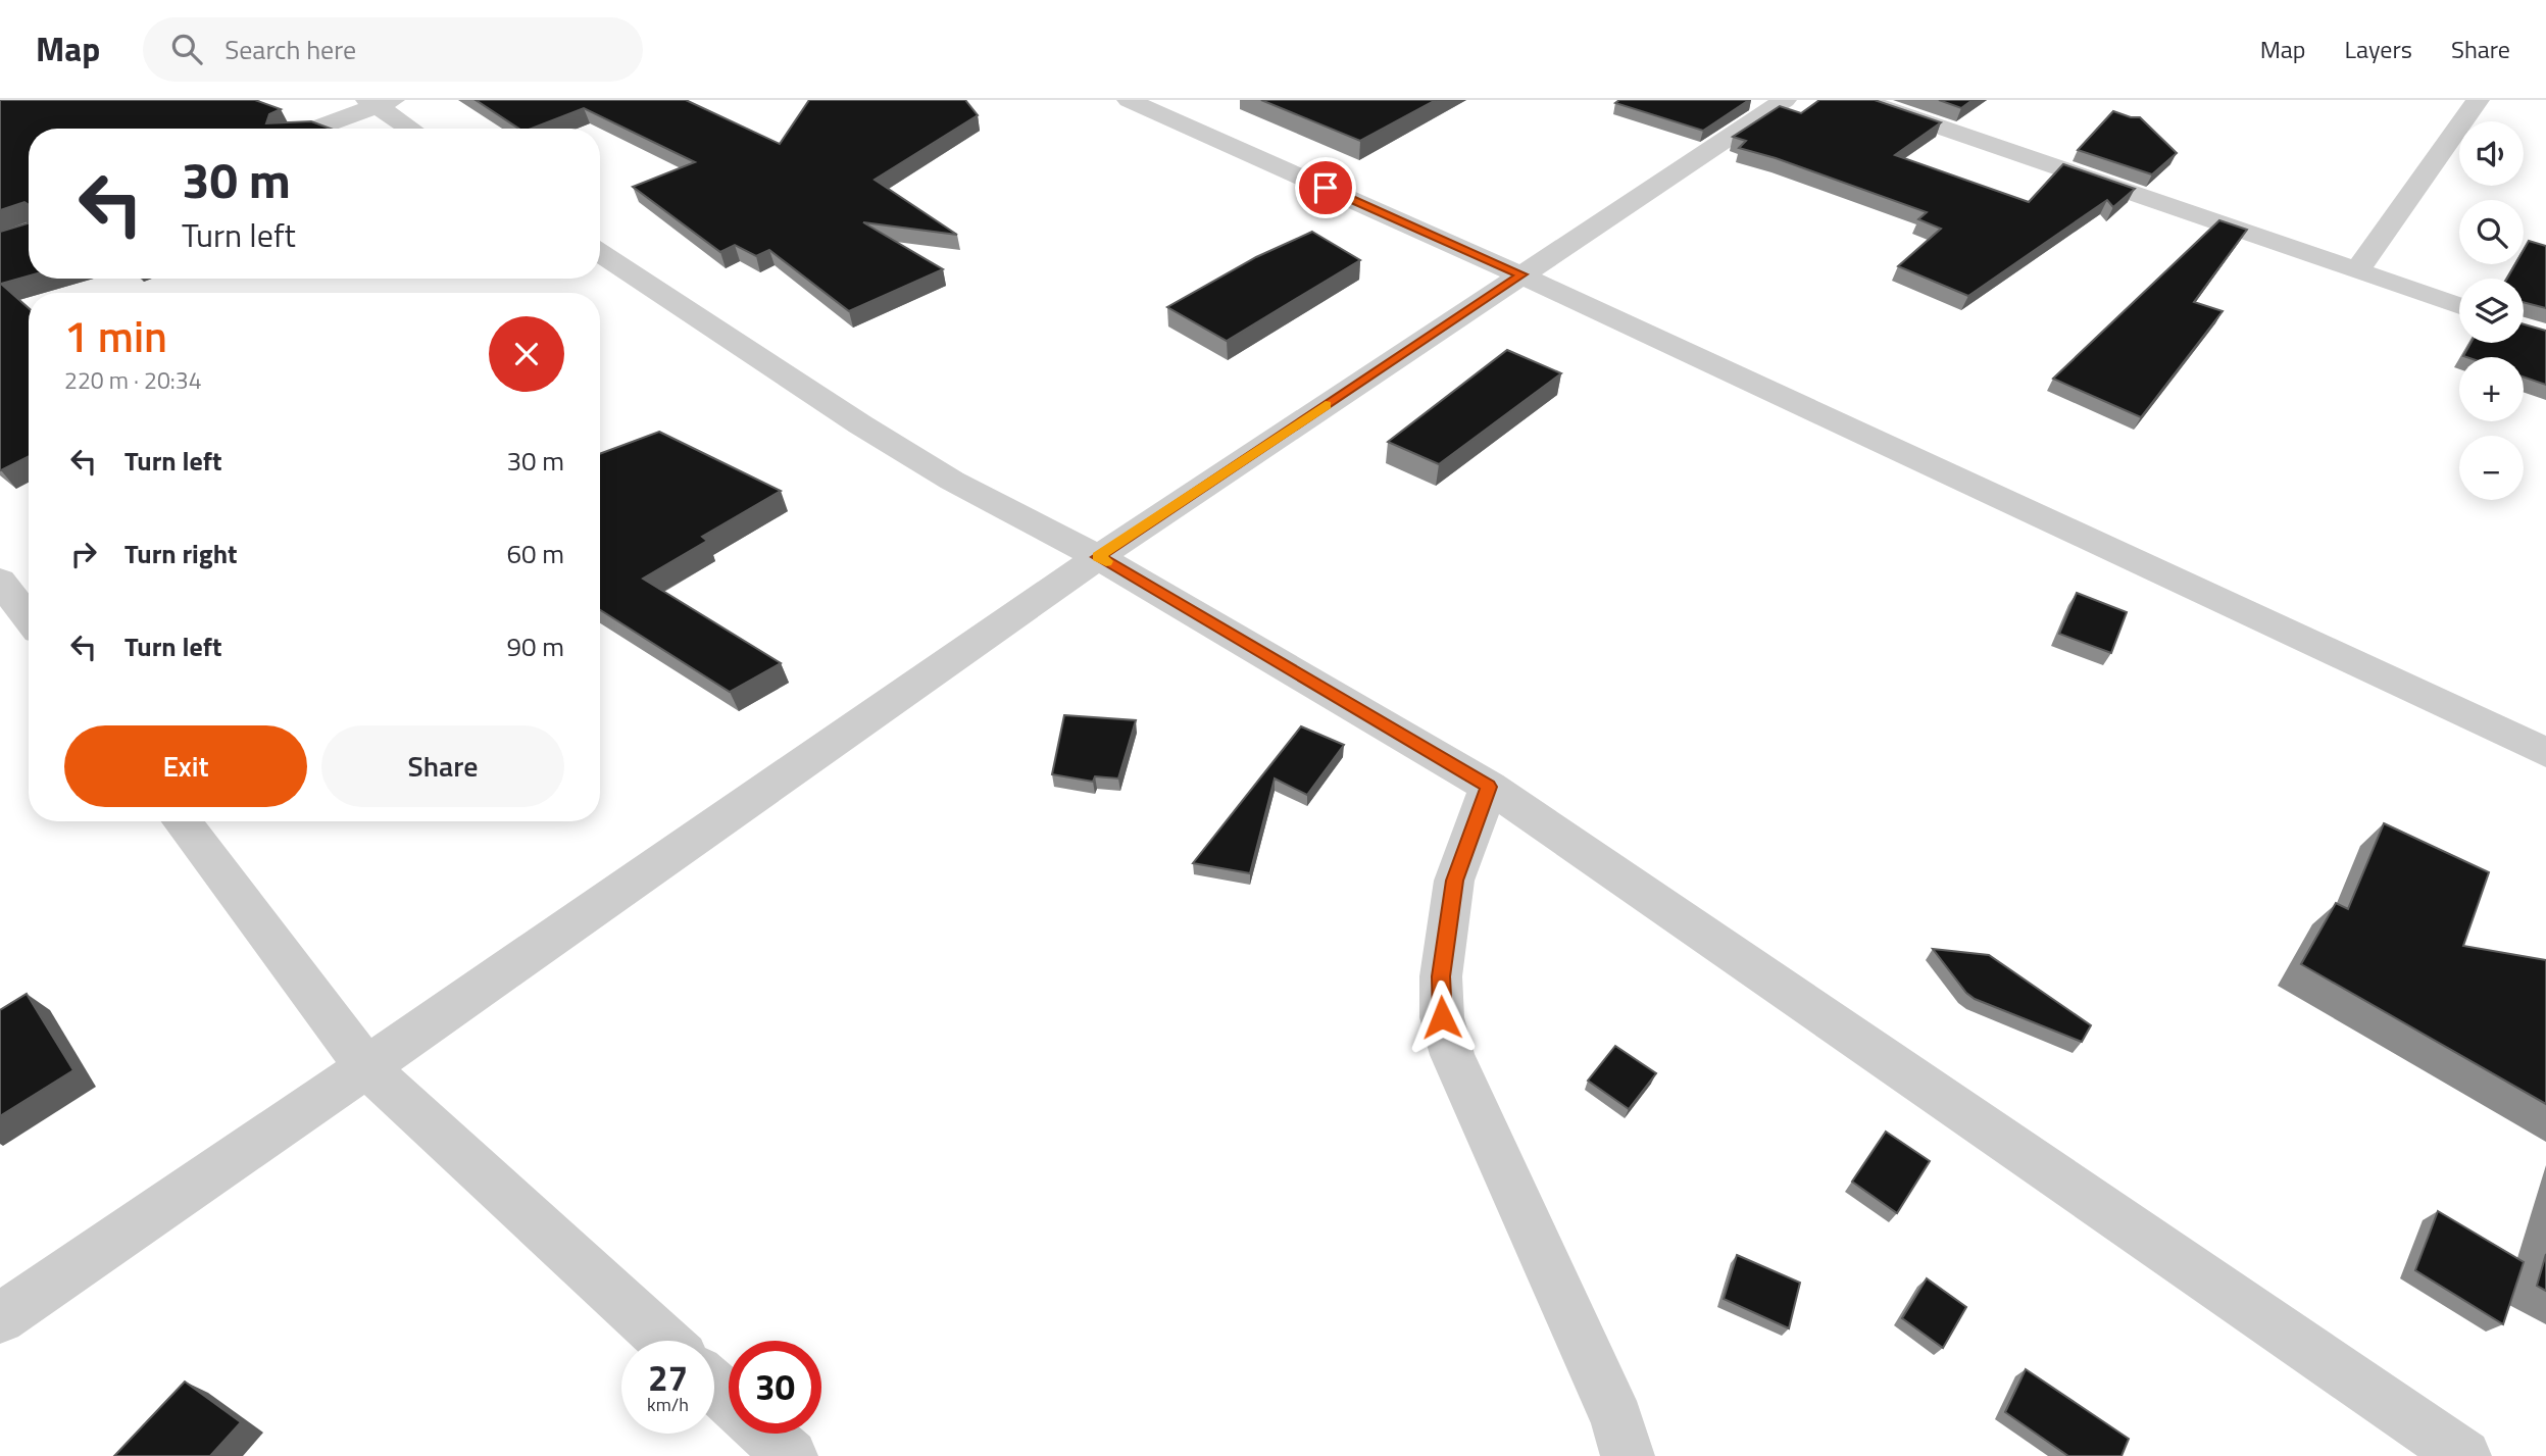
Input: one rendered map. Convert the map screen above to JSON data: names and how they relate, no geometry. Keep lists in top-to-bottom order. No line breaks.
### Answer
{"page":{"header":"Map","search":"Search here","nav":["Map","Layers","Share"],"map_buttons":["+","−"],"turn":["30 m","Turn left"],"heading":["1 min","220 m · 20:34"],"list":[{"name":"Turn left","value":"30 m"},{"name":"Turn right","value":"60 m"},{"name":"Turn left","value":"90 m"}],"buttons":["Exit","Share"],"speed":"27 km/h","limit":"30"}}
